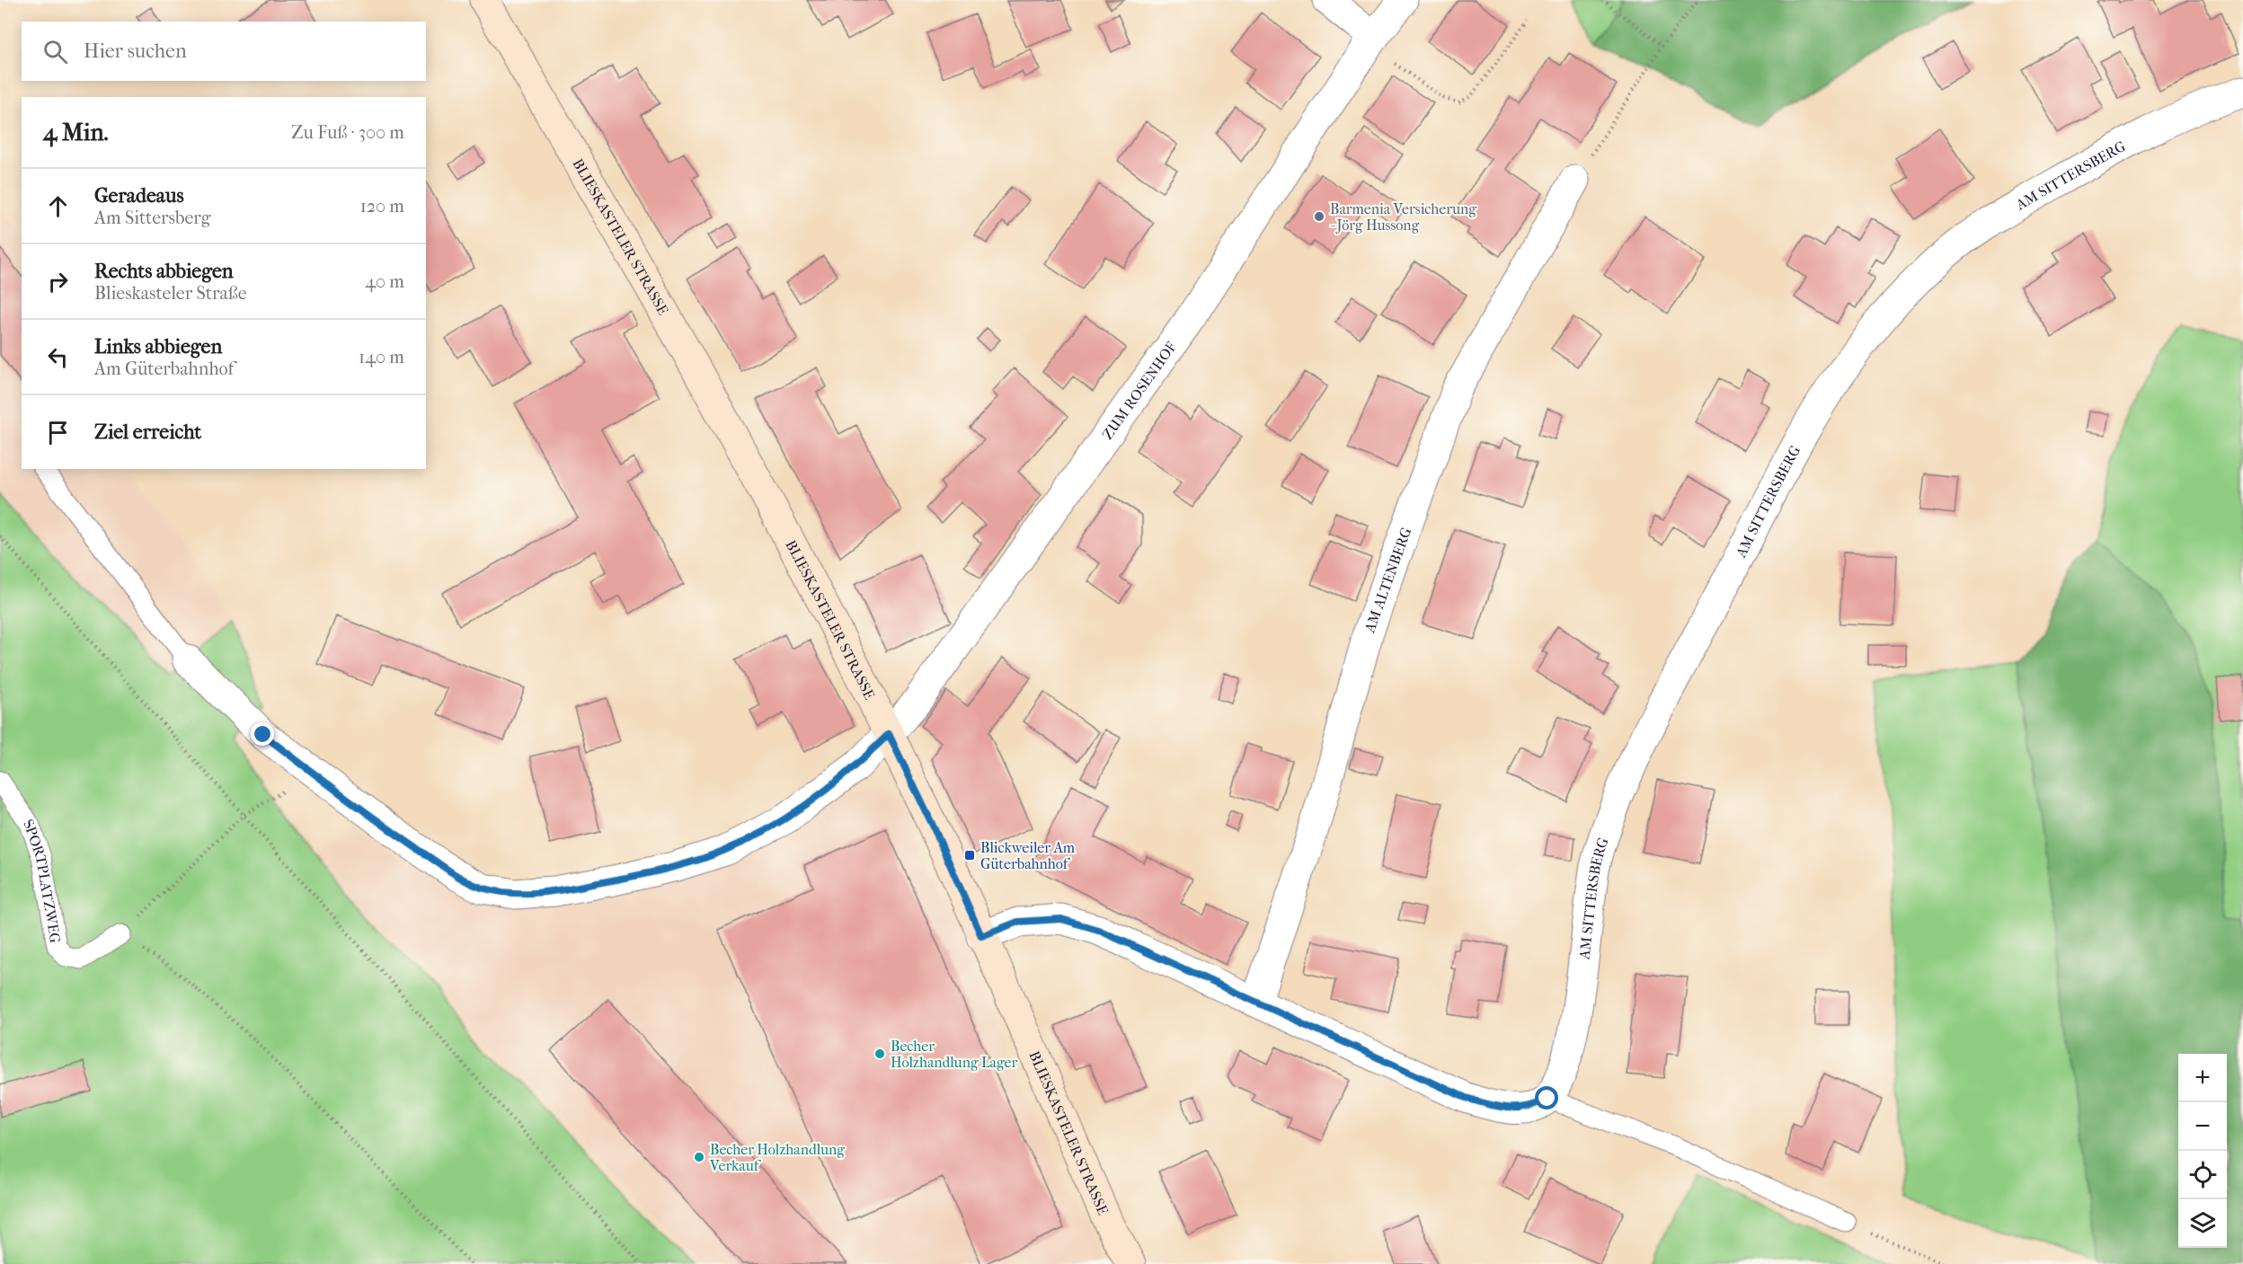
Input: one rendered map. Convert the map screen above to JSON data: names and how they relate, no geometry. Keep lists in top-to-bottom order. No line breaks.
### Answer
{"streets":{"street":["AM SITTERSBERG","BLIESKASTELER STRASSE","ZUM ROSENHOF","AM ALTENBERG"],"lane":["SPORTPLATZWEG"]},"crossings":[["BLIESKASTELER STRASSE","ZUM ROSENHOF"]],"places":{"other":["Barmenia Versicherung - Jörg Hussong","Becher Holzhandlung Lager","Becher Holzhandlung Verkauf"],"transit":["Blickweiler Am Güterbahnhof"]},"page":{"search":"Hier suchen","heading":["4 Min.","Zu Fuß · 300 m"],"list":[["Geradeaus","Am Sittersberg","120 m"],["Rechts abbiegen","Blieskasteler Straße","40 m"],["Links abbiegen","Am Güterbahnhof","140 m"],"Ziel erreicht"],"map_buttons":["+","−"]}}
